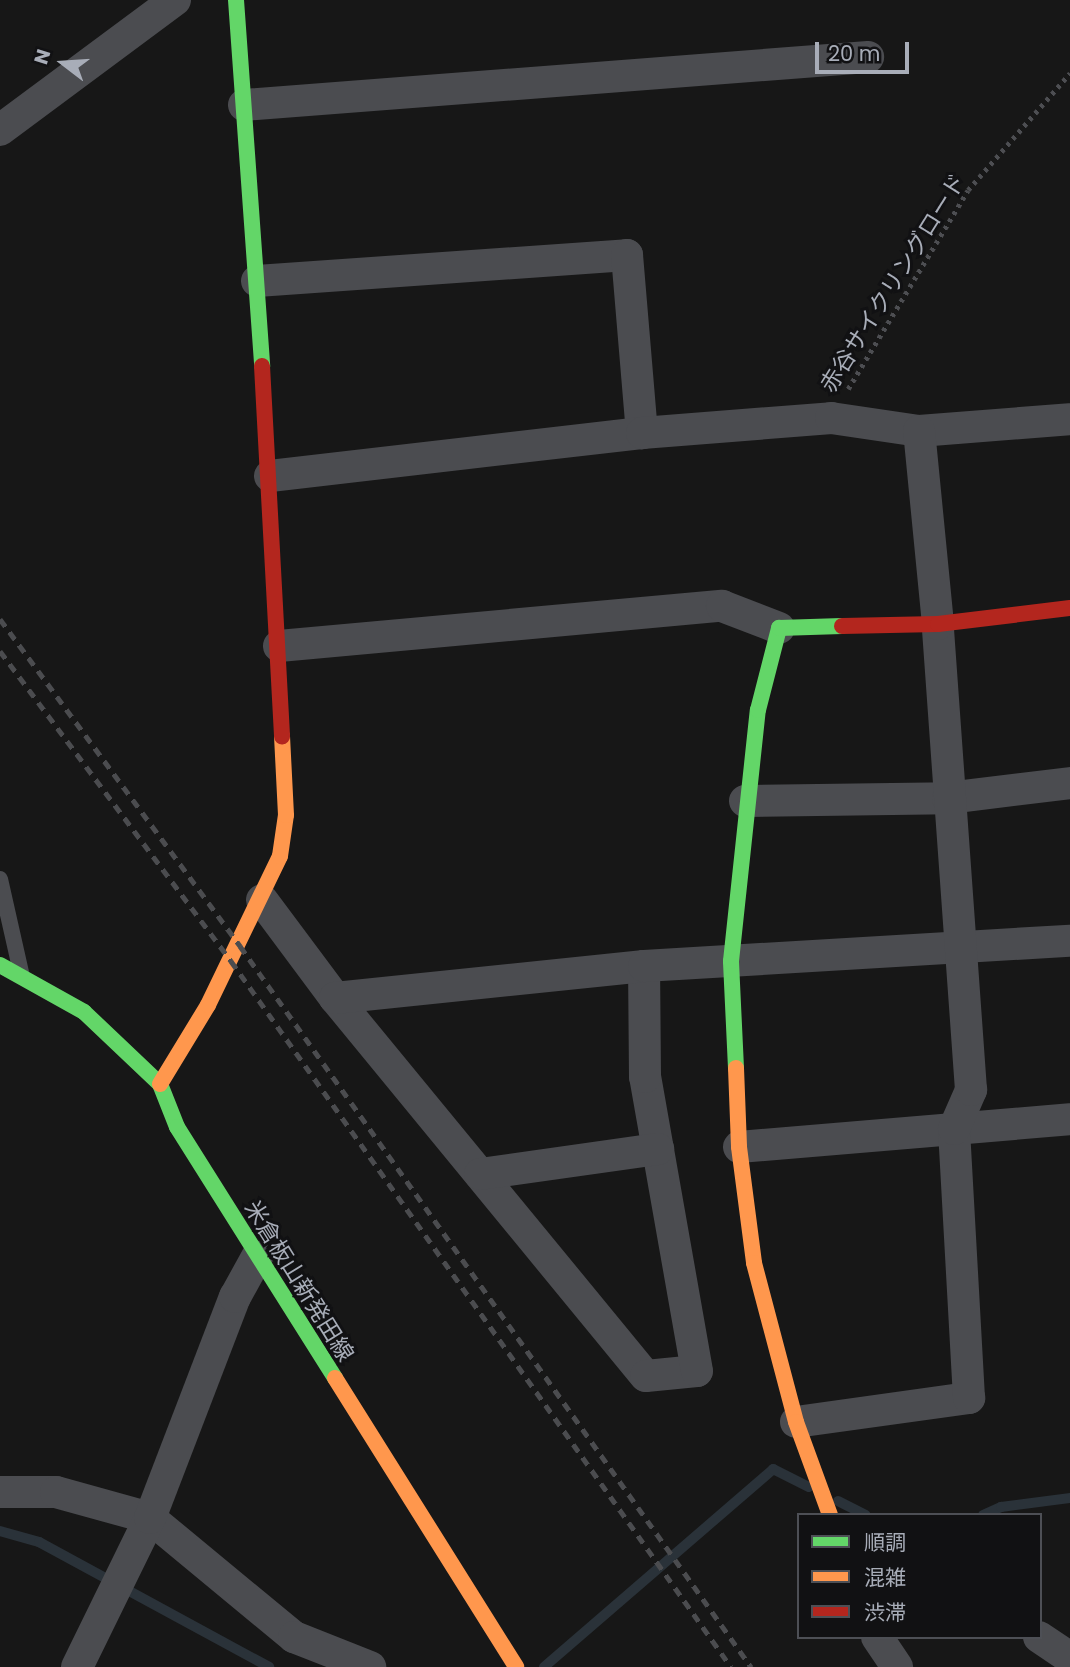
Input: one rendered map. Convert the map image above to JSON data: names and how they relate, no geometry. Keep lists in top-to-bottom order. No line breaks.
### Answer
{"streets":{"street":["米倉板山新発田線"],"path":["赤谷サイクリングロード"]},"legend":["順調","混雑","渋滞"],"scale_bar":"20 m","north":"left"}
